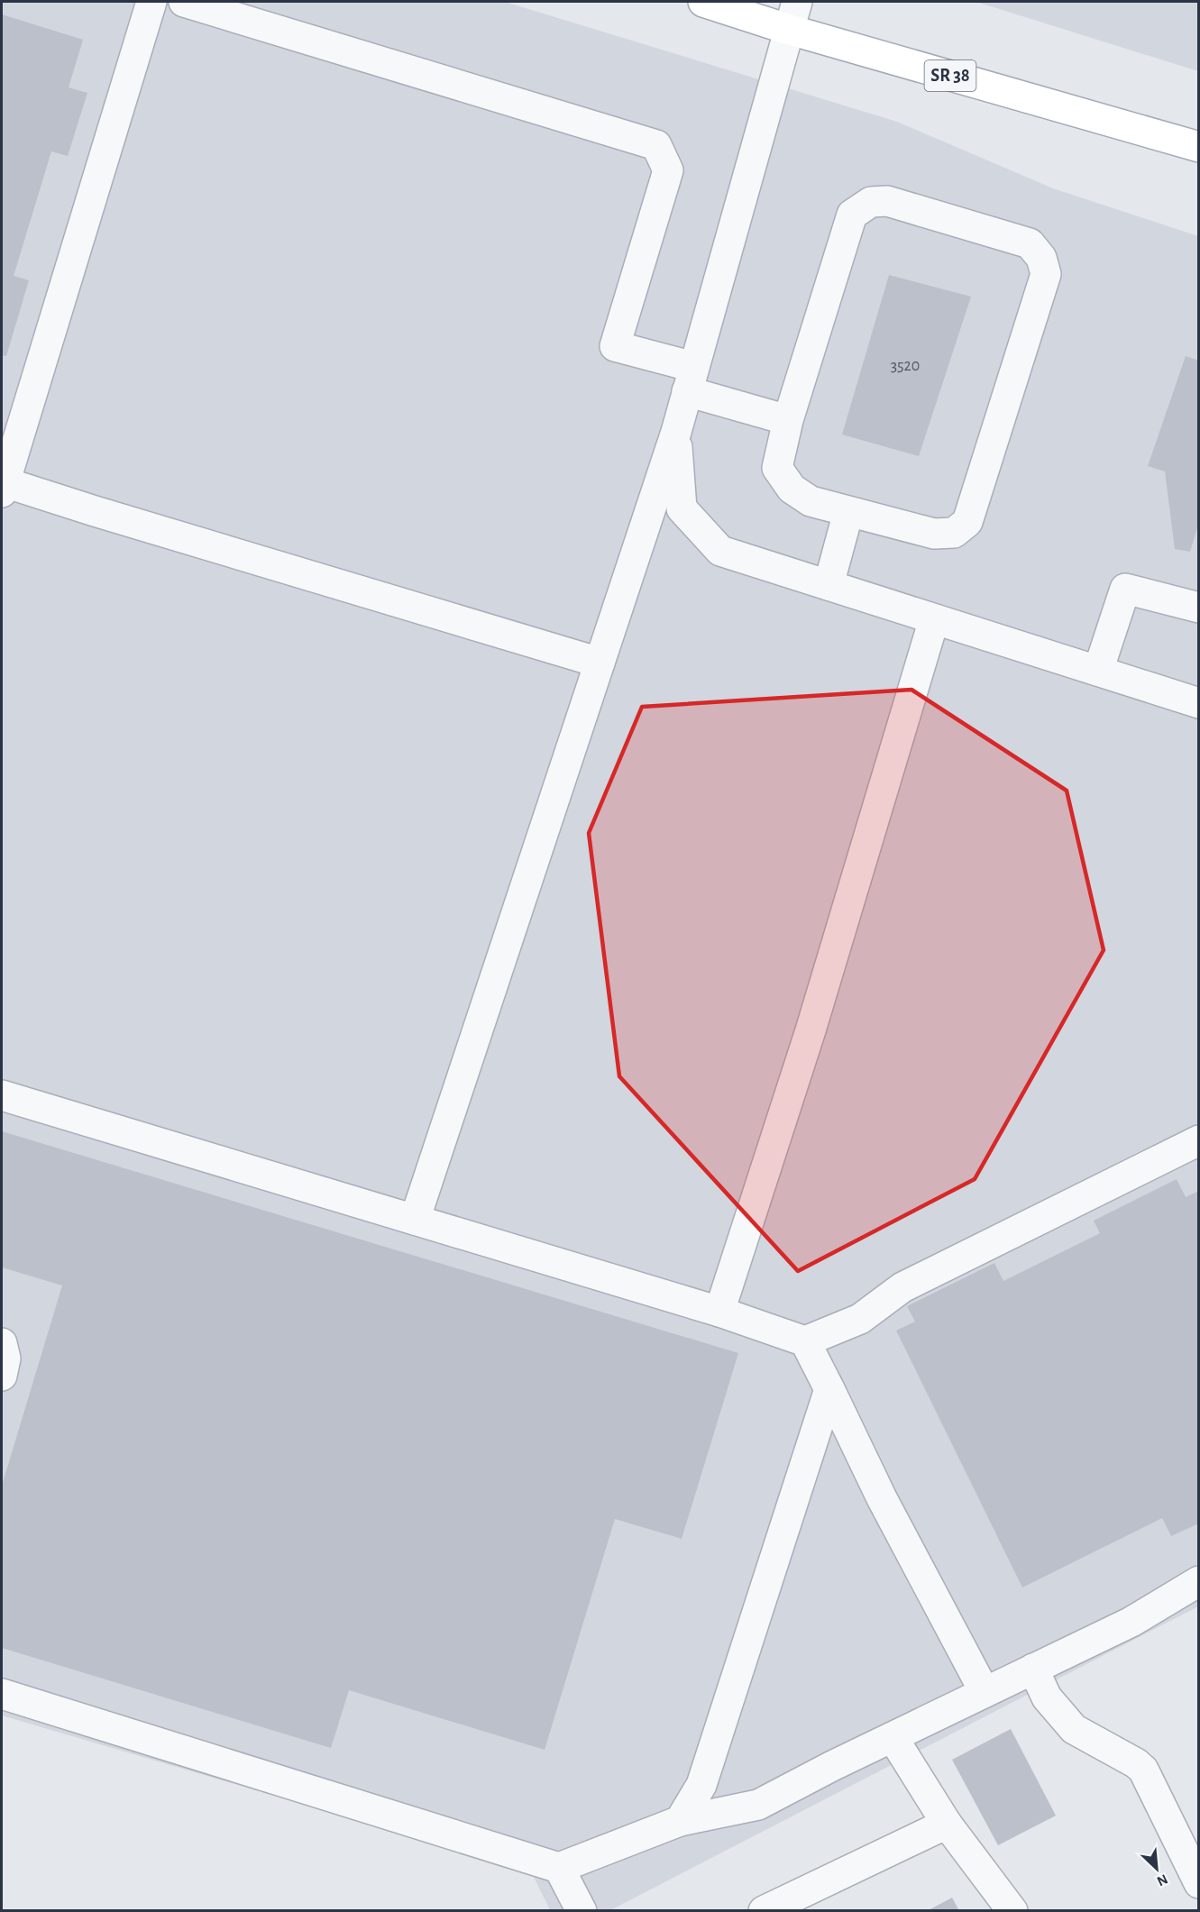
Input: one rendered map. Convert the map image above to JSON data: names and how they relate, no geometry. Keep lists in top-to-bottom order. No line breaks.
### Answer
{"streets":{"main road":["SR 38"]},"house_numbers":["3520"],"north":"bottom right"}
